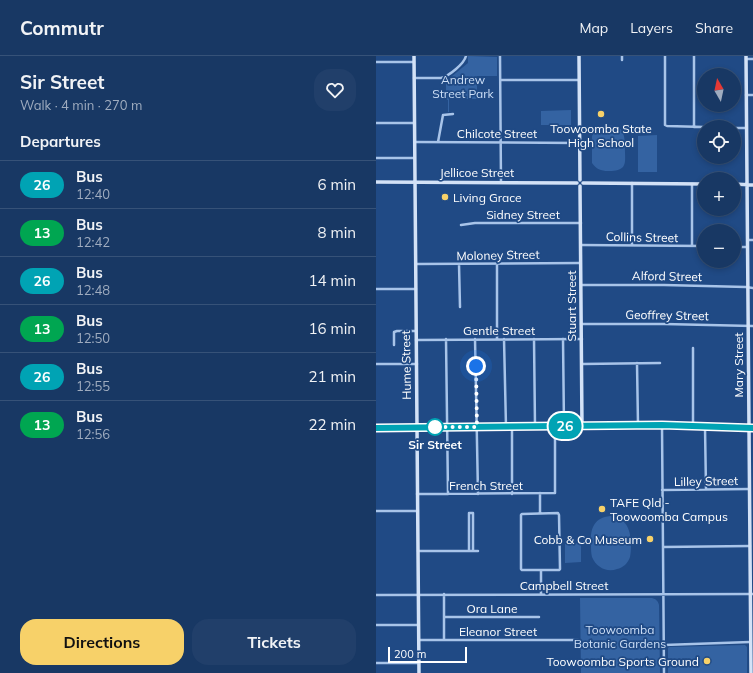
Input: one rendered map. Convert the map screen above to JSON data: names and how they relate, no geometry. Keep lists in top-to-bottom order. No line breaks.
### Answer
{"streets":{"street":["Chilcote Street","Jellicoe Street","Sidney Street","Collins Street","Moloney Street","Alford Street","Stuart Street","Geoffrey Street","Gentle Street","Hume Street","Mary Street","Lilley Street","French Street","Campbell Street","Ora Lane","Eleanor Street"]},"crossings":[["Chilcote Street","Stuart Street"],["Chilcote Street","Hume Street"],["Jellicoe Street","Stuart Street"],["Jellicoe Street","Hume Street"],["Sidney Street","Stuart Street"],["Collins Street","Stuart Street"],["Moloney Street","Stuart Street"],["Moloney Street","Hume Street"],["Alford Street","Stuart Street"],["Alford Street","Mary Street"],["Stuart Street","Geoffrey Street"],["Stuart Street","Gentle Street"],["Geoffrey Street","Mary Street"],["Gentle Street","Hume Street"],["Hume Street","French Street"],["Hume Street","Campbell Street"],["Hume Street","Eleanor Street"],["Mary Street","Lilley Street"],["Mary Street","Campbell Street"]],"parks":["Andrew Street Park","Toowoomba Botanic Gardens"],"places":["Toowoomba State High School","Living Grace","Sir Street","TAFE Qld - Toowoomba Campus","Cobb & Co Museum","Toowoomba Sports Ground"],"lines":["bus line 26"],"scale_bar":"200 m","north":"top","page":{"header":"Commutr","nav":["Map","Layers","Share"],"heading":[["Sir Street","Walk · 4 min · 270 m"],"Departures"],"on_map":"26","map_buttons":["+","−"],"list":[{"mark":"26","name":"Bus","note":"12:40","value":"6 min"},{"mark":"13","name":"Bus","note":"12:42","value":"8 min"},{"mark":"26","name":"Bus","note":"12:48","value":"14 min"},{"mark":"13","name":"Bus","note":"12:50","value":"16 min"},{"mark":"26","name":"Bus","note":"12:55","value":"21 min"},{"mark":"13","name":"Bus","note":"12:56","value":"22 min"}],"buttons":["Directions","Tickets"],"scale":"200 m"}}
